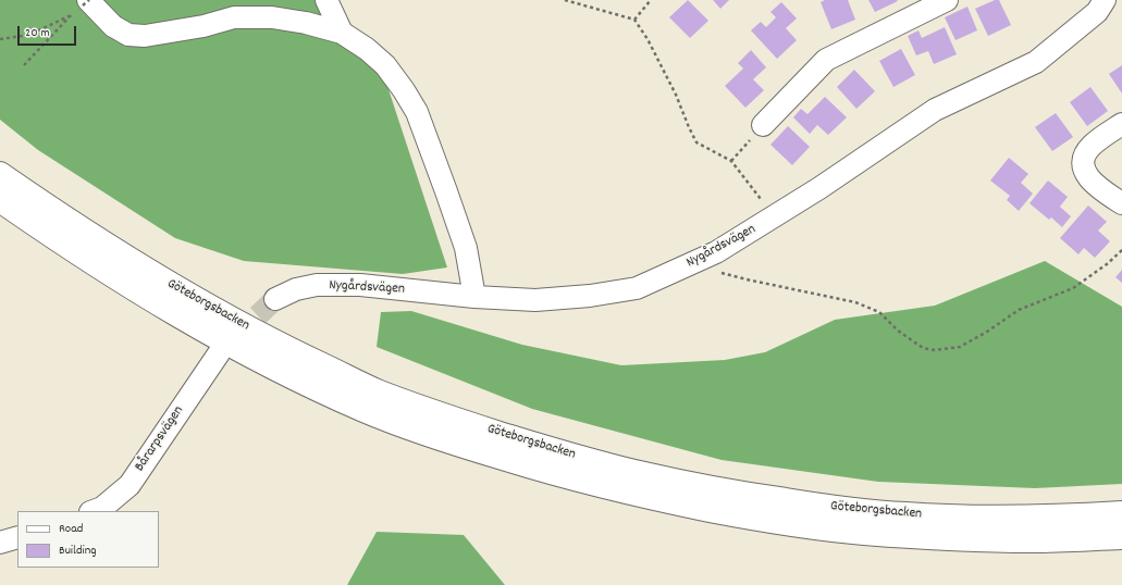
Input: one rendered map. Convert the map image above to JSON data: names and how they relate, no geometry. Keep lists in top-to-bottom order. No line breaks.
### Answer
{"streets":{"highway":["Göteborgsbacken"],"street":["Nygårdsvägen","Bårarpsvägen"]},"legend":["Road","Building"],"scale_bar":"20 m"}
